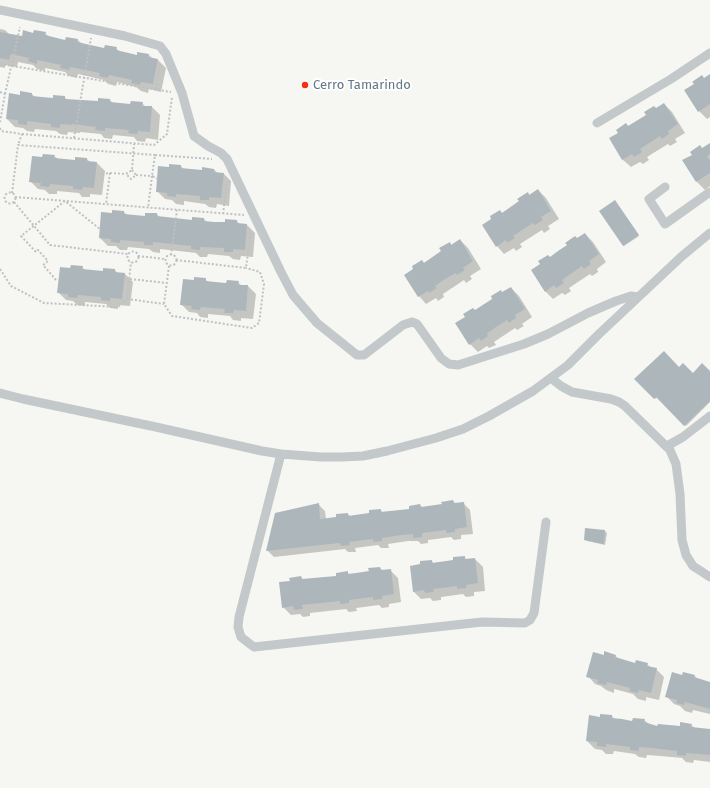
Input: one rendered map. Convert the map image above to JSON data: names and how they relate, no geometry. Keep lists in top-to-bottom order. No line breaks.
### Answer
{"places":["Cerro Tamarindo"]}
